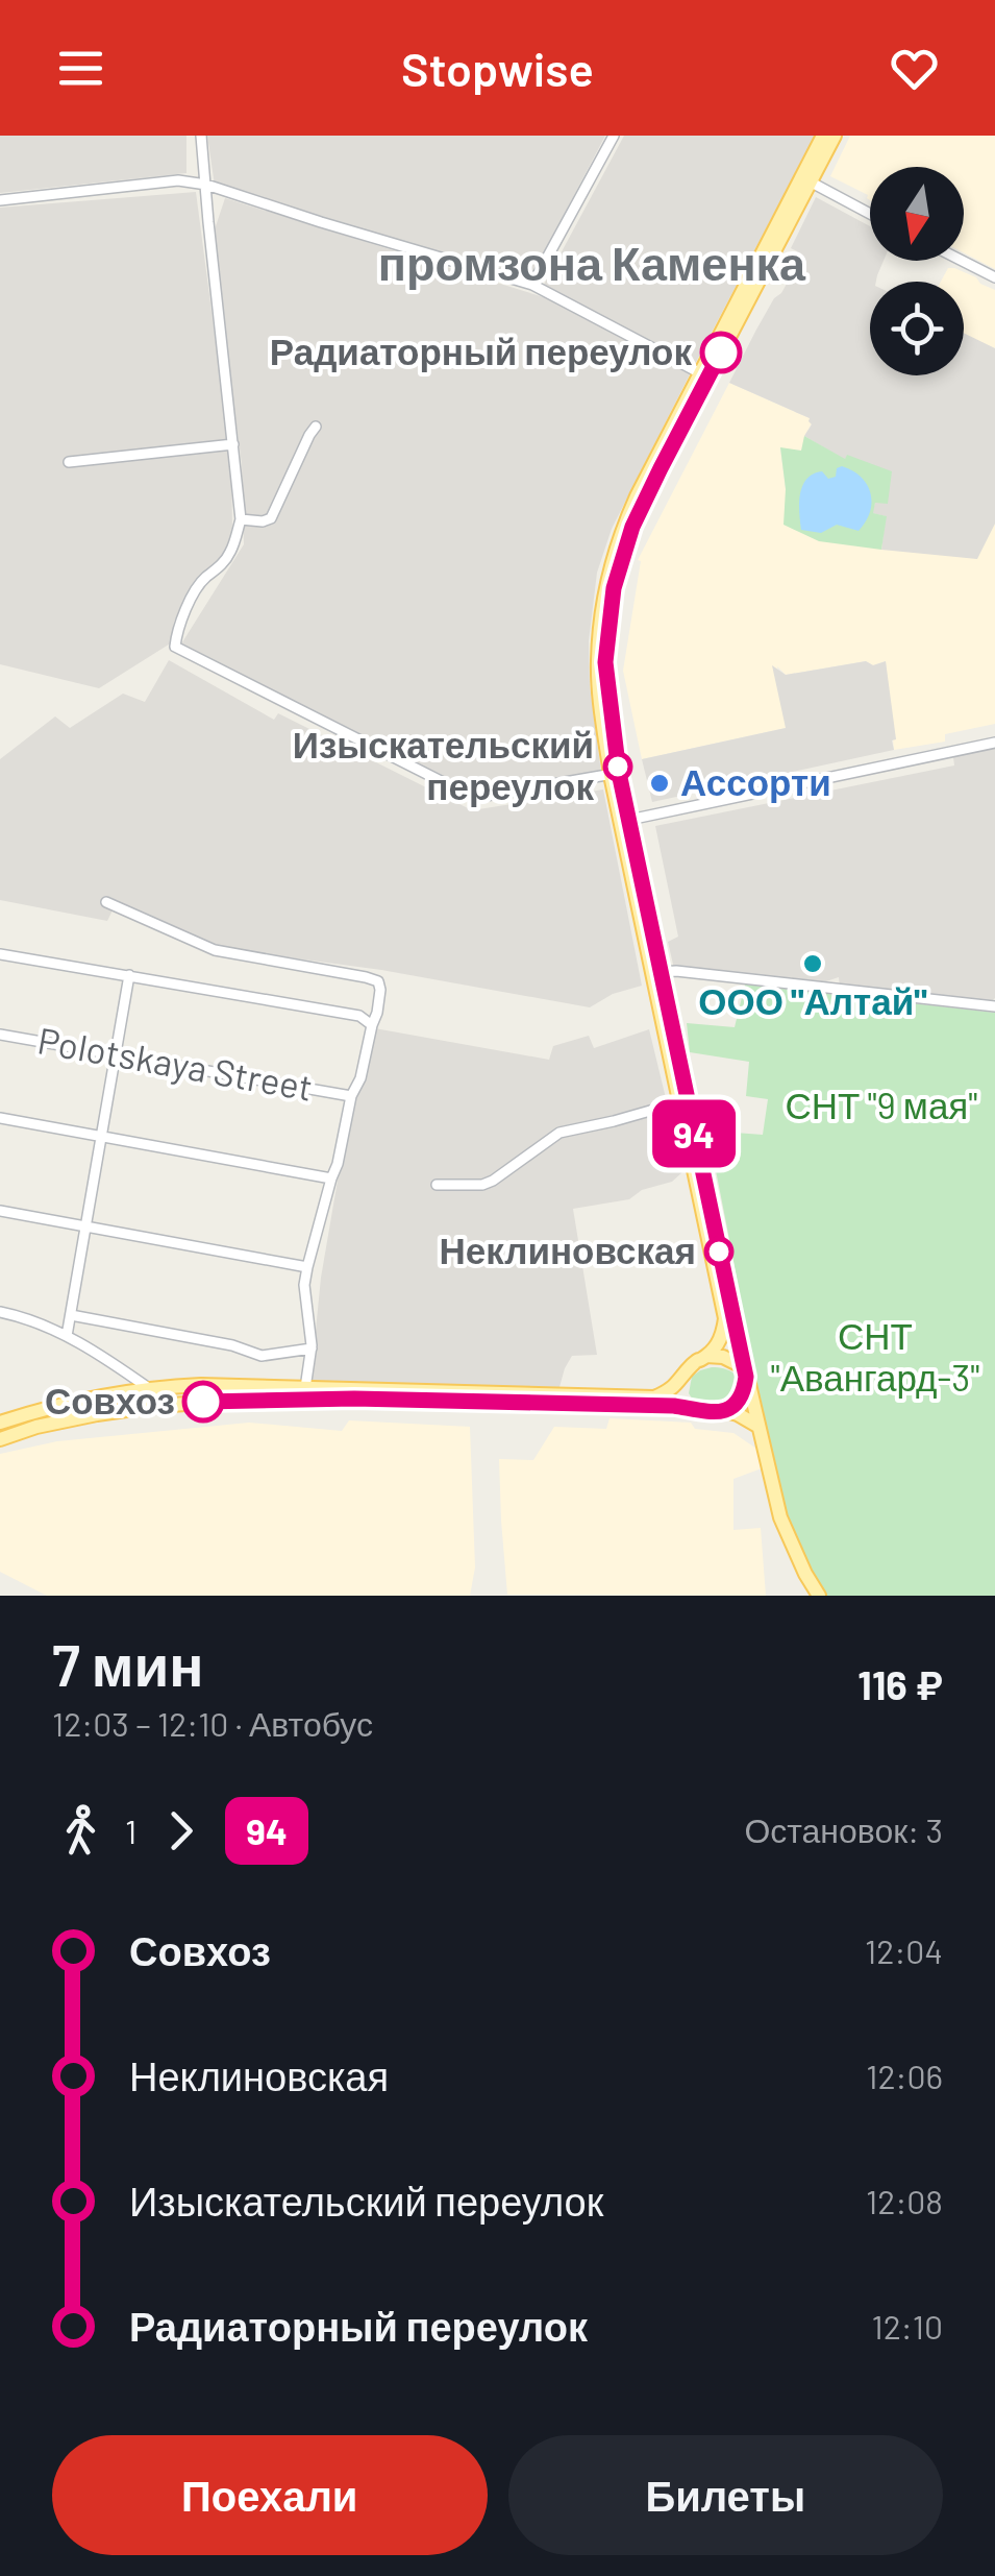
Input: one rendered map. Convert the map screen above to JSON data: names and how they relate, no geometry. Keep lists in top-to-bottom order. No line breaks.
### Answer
{"streets":{"street":["Polotskaya Street"]},"districts":["промзона Каменка"],"parks":["СНТ \"9 мая\"","СНТ \"Авангард-3\""],"places":["Радиаторный переулок","Изыскательский переулок","Ассорти","ООО \"Алтай\"","Неклиновская","Совхоз"],"lines":["bus line 94"],"north":"bottom","page":{"header":"Stopwise","on_map":"94","heading":["7 мин","12:03 – 12:10 · Автобус","116 ₽"],"legs":["1","94","Остановок: 3"],"list":[{"name":"Совхоз","value":"12:04"},{"name":"Неклиновская","value":"12:06"},{"name":"Изыскательский переулок","value":"12:08"},{"name":"Радиаторный переулок","value":"12:10"}],"buttons":["Поехали","Билеты"]}}
